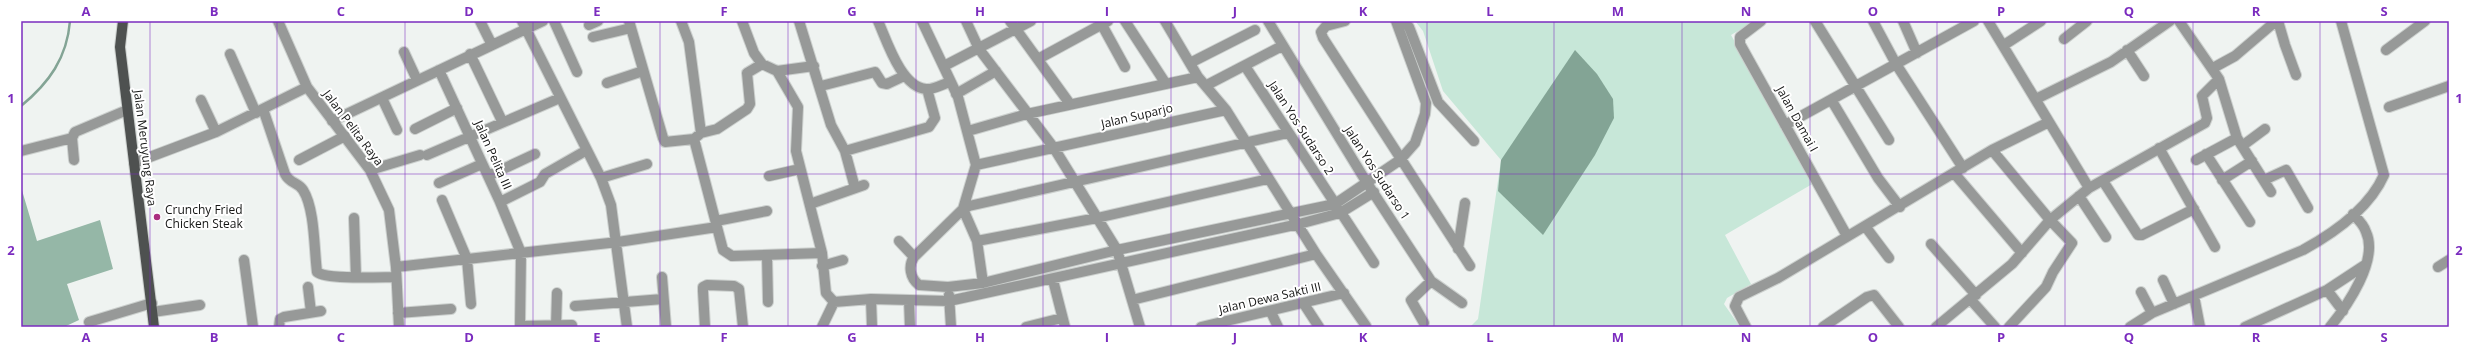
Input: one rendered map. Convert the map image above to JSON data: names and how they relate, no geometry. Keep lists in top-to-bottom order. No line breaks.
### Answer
{"streets":{"main road":["Jalan Meruyung Raya"],"street":["Jalan Suparjo","Jalan Damai I","Jalan Pelita Raya","Jalan Yos Sudarso 2","Jalan Pelita III","Jalan Yos Sudarso 1","Jalan Dewa Sakti III"]},"places":["Crunchy Fried Chicken Steak"],"grid":{"columns":["A","B","C","D","E","F","G","H","I","J","K","L","M","N","O","P","Q","R","S"],"rows":["1","2"]}}
